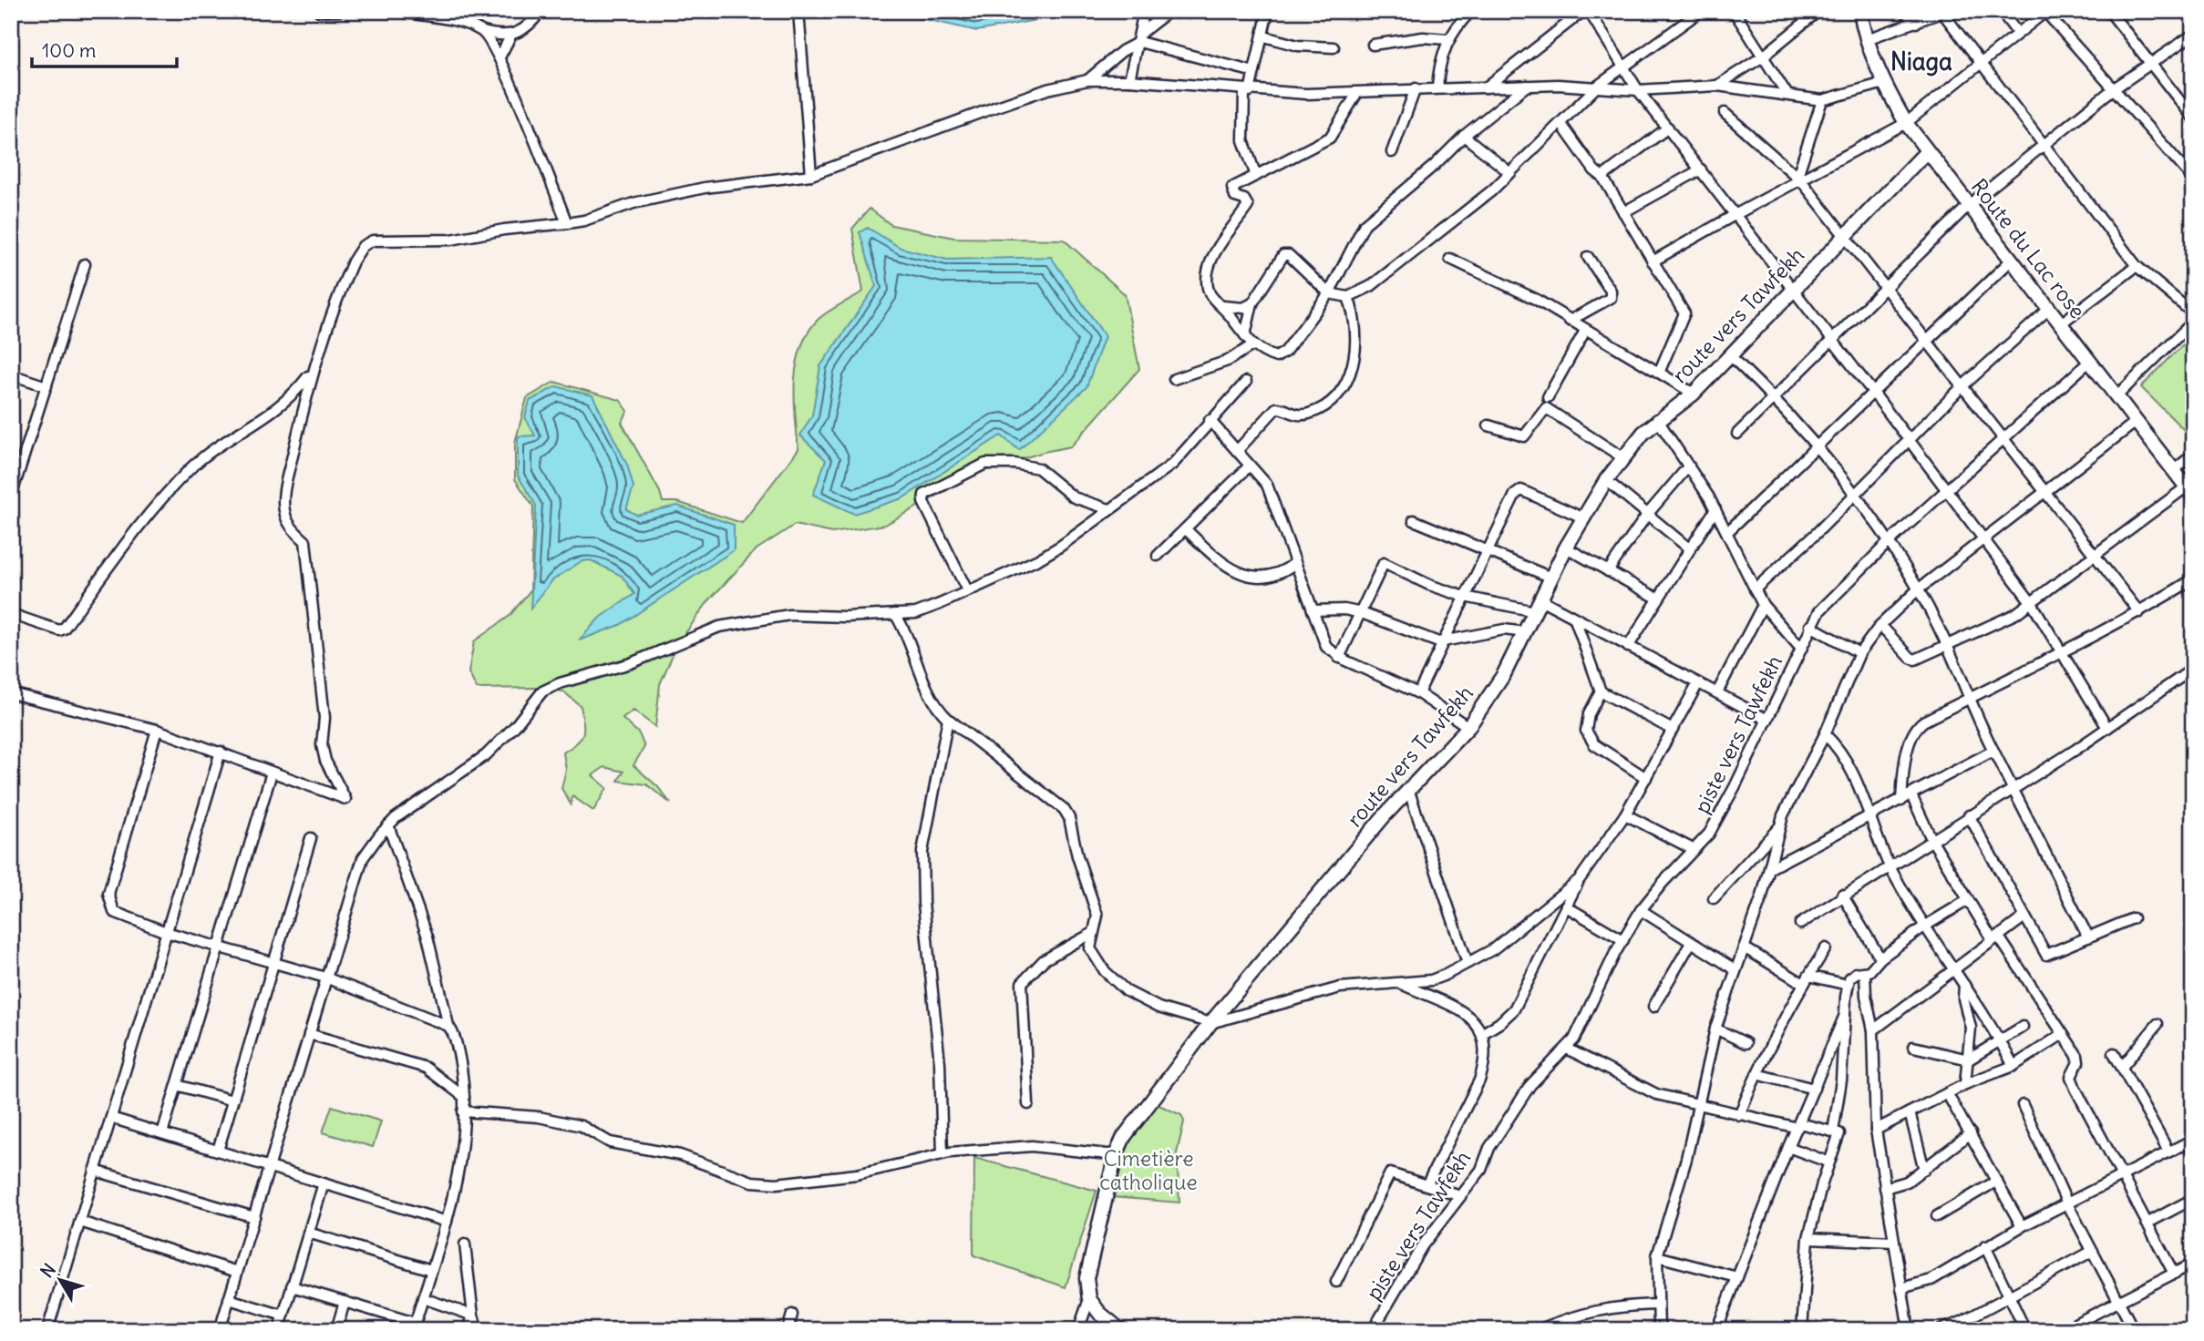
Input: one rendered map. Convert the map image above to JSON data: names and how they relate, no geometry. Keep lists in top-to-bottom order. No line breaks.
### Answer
{"streets":{"street":["Route du Lac rose","route vers Tawfekh","piste vers Tawfekh"]},"crossings":[["Route du Lac rose","route vers Tawfekh"],["Route du Lac rose","piste vers Tawfekh"]],"districts":["Niaga"],"parks":["Cimetière catholique"],"scale_bar":"100 m","north":"top left"}
